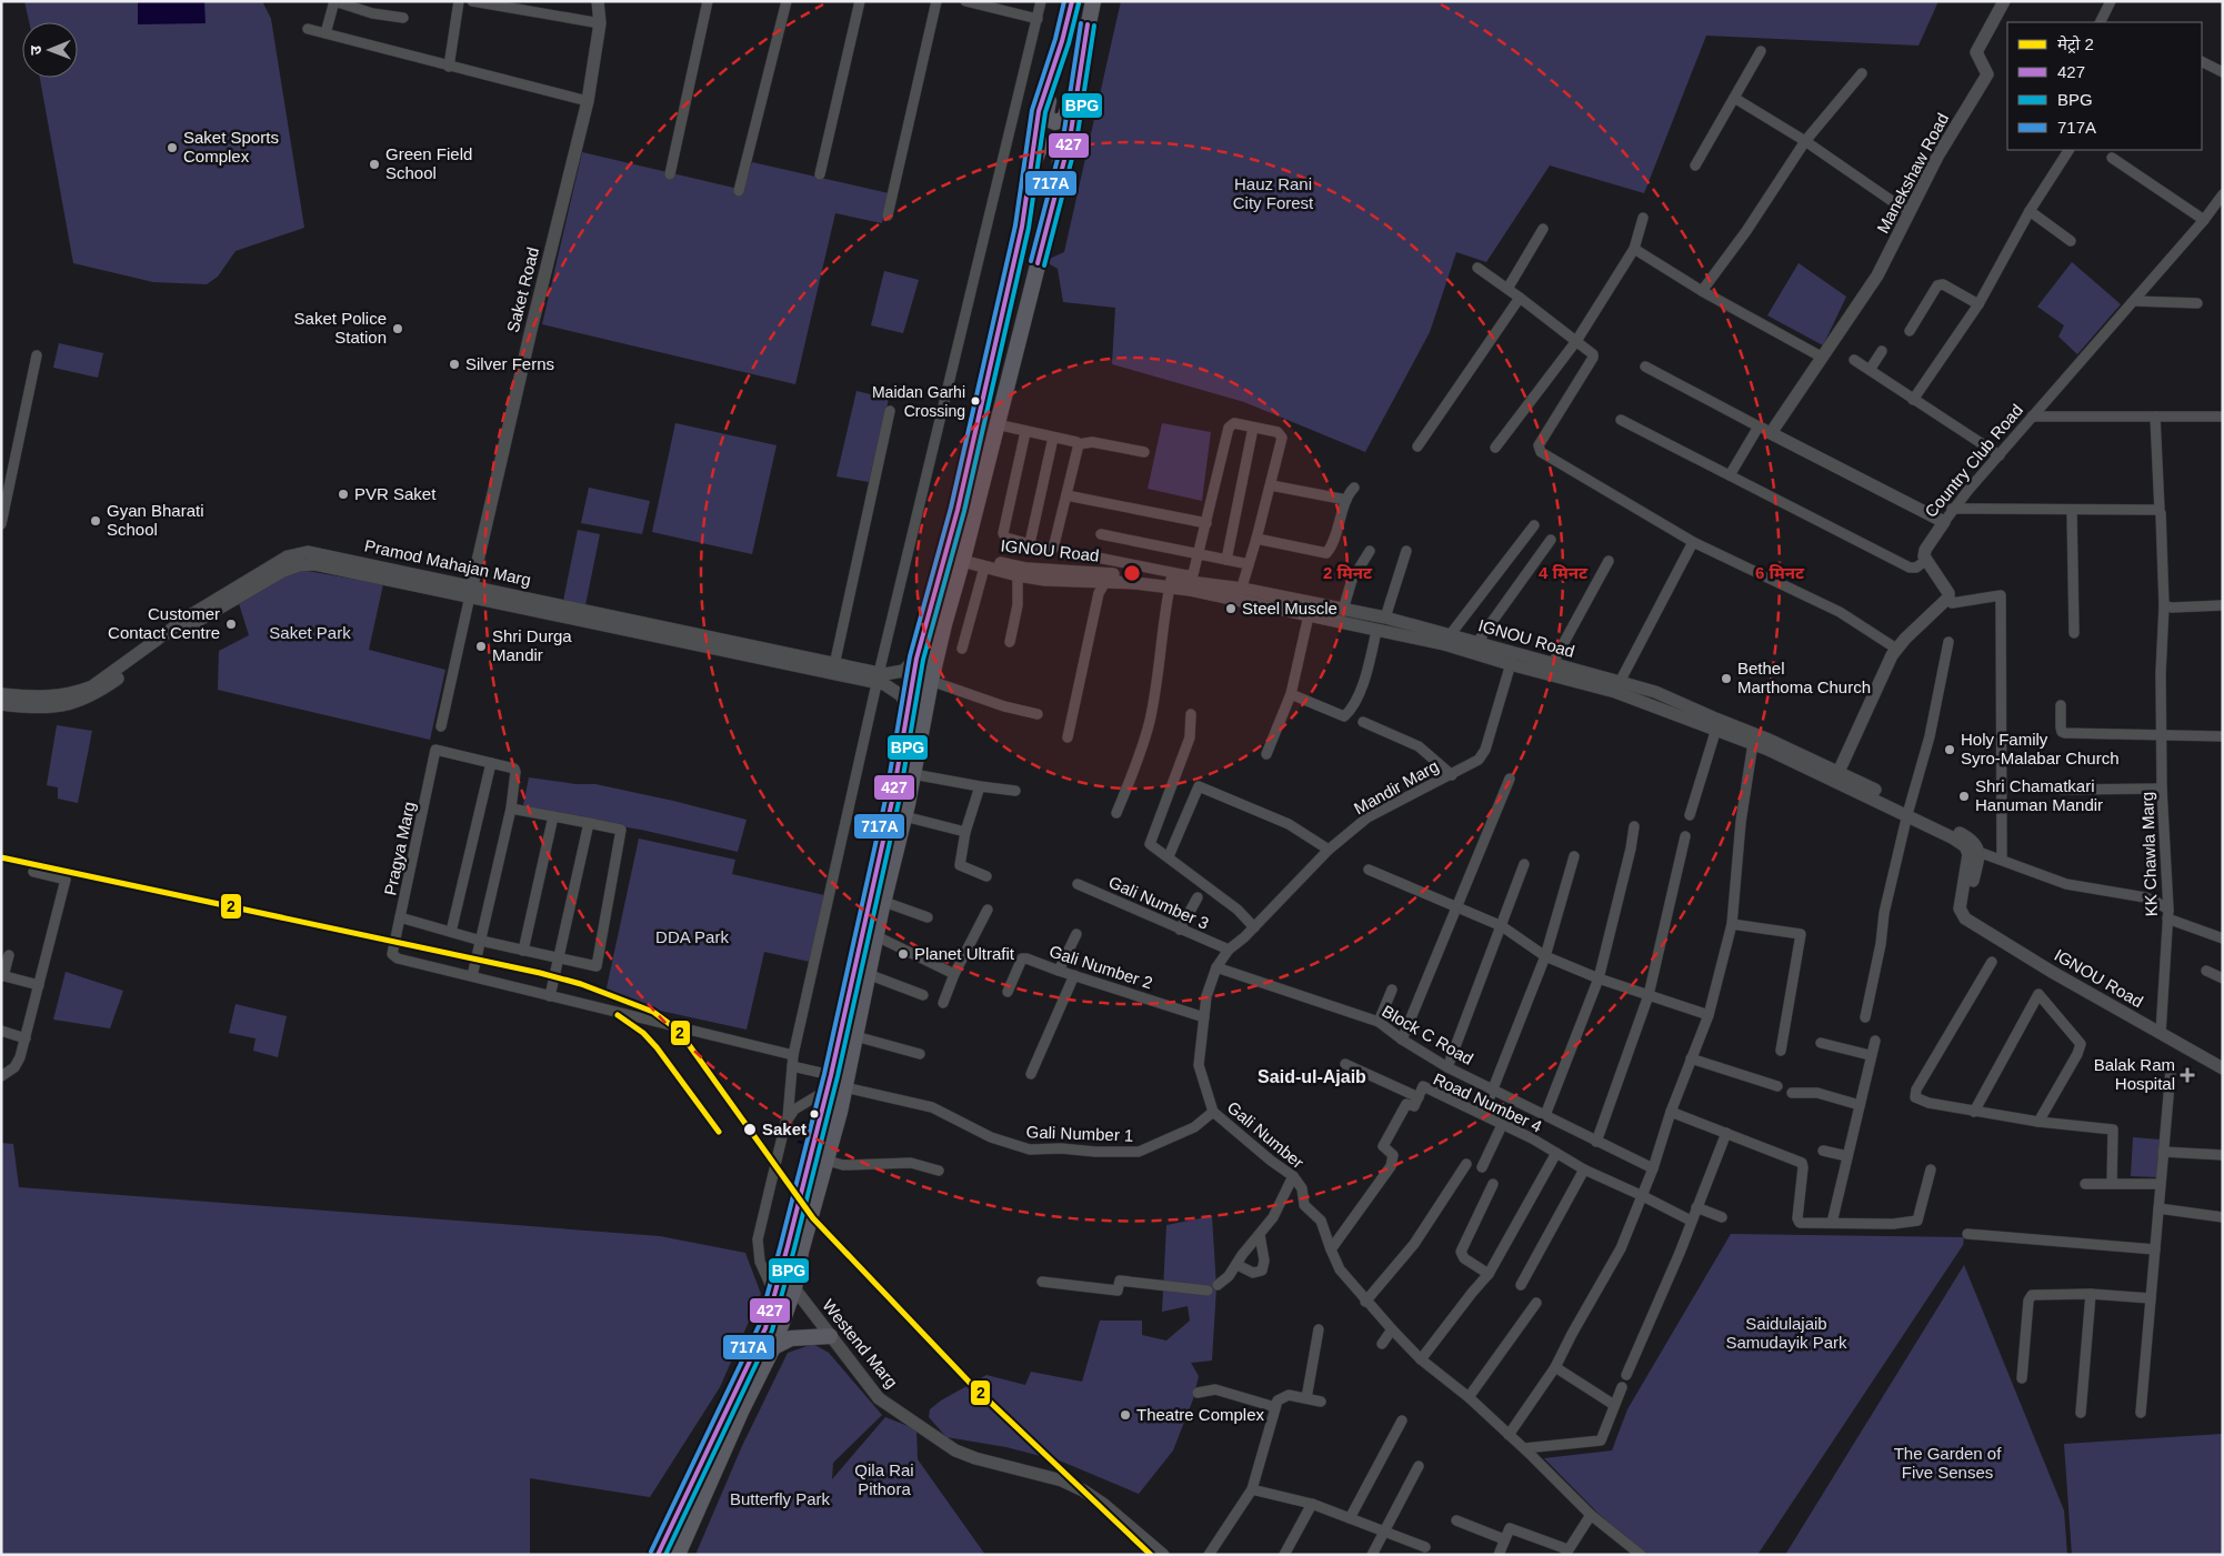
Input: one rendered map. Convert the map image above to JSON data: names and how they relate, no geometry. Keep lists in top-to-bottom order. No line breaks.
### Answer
{"streets":{"street":["Manekshaw Road","Saket Road","Country Club Road","IGNOU Road","Pramod Mahajan Marg","Mandir Marg","Pragya Marg","KK Chawla Marg","Gali Number 3","Gali Number 2","Block C Road","Road Number 4","Gali Number 1","Gali Number","Westend Marg"]},"crossings":[["Saket Road","Pramod Mahajan Marg"],["IGNOU Road","Mandir Marg"],["IGNOU Road","KK Chawla Marg"],["Mandir Marg","Gali Number 3"],["Mandir Marg","Block C Road"],["Mandir Marg","Gali Number"],["Gali Number 2","Gali Number"],["Block C Road","Gali Number"],["Road Number 4","Gali Number"],["Gali Number 1","Gali Number"]],"districts":["Said-ul-Ajaib"],"parks":["Hauz Rani City Forest","Saket Park","DDA Park","Saidulajaib Samudayik Park","The Garden of Five Senses","Qila Rai Pithora","Butterfly Park"],"places":{"other":["Saket Sports Complex","Green Field School","Saket Police Station","Silver Ferns","Maidan Garhi Crossing","PVR Saket","Gyan Bharati School","Steel Muscle","Customer Contact Centre","Shri Durga Mandir","Bethel Marthoma Church","Holy Family Syro-Malabar Church","Shri Chamatkari Hanuman Mandir","Planet Ultrafit","Saket","Theatre Complex"],"health":["Balak Ram Hospital"]},"lines":["transit line 427","transit line 717A","transit line BPG","metro line 2"],"legend":["मेट्रो 2","427","BPG","717A"],"north":"left","rings":["2 मिनट","4 मिनट","6 मिनट"]}
